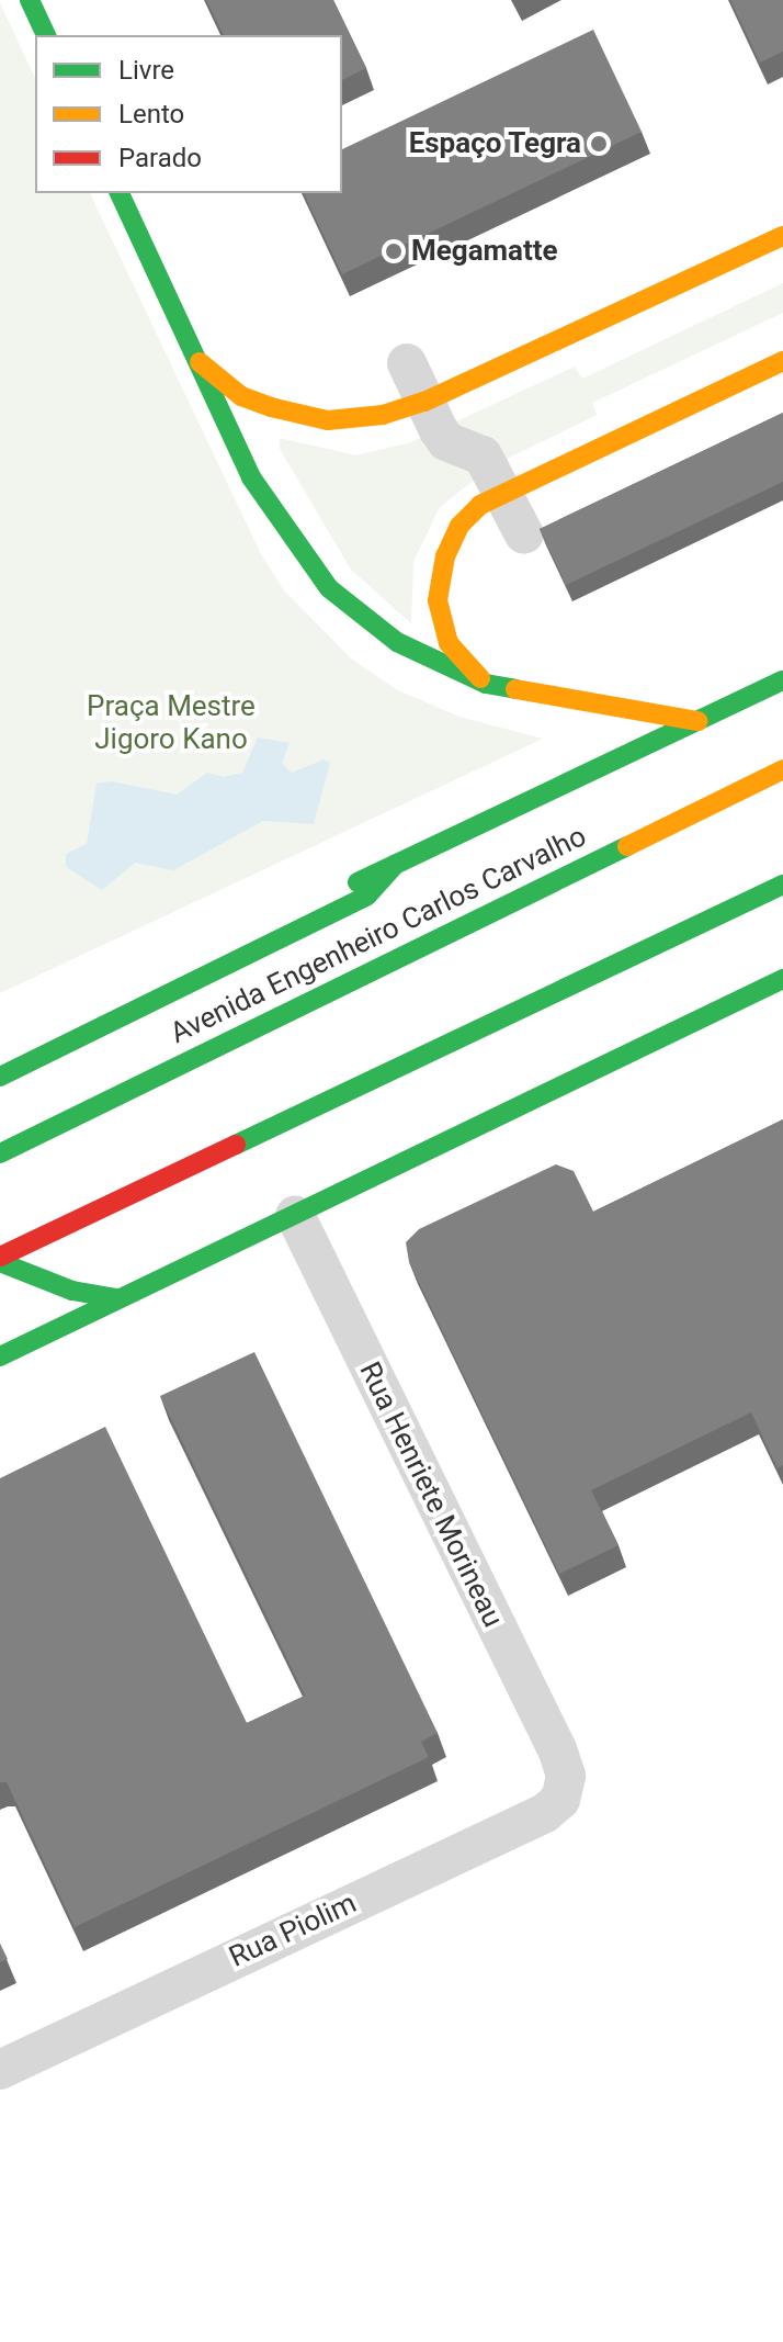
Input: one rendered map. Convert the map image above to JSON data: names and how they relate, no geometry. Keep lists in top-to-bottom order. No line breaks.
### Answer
{"streets":{"main road":["Avenida Engenheiro Carlos Carvalho"],"street":["Rua Henriete Morineau","Rua Piolim"]},"crossings":[["Rua Henriete Morineau","Rua Piolim"]],"parks":["Praça Mestre Jigoro Kano"],"places":["Espaço Tegra","Megamatte"],"legend":["Livre","Lento","Parado"]}
